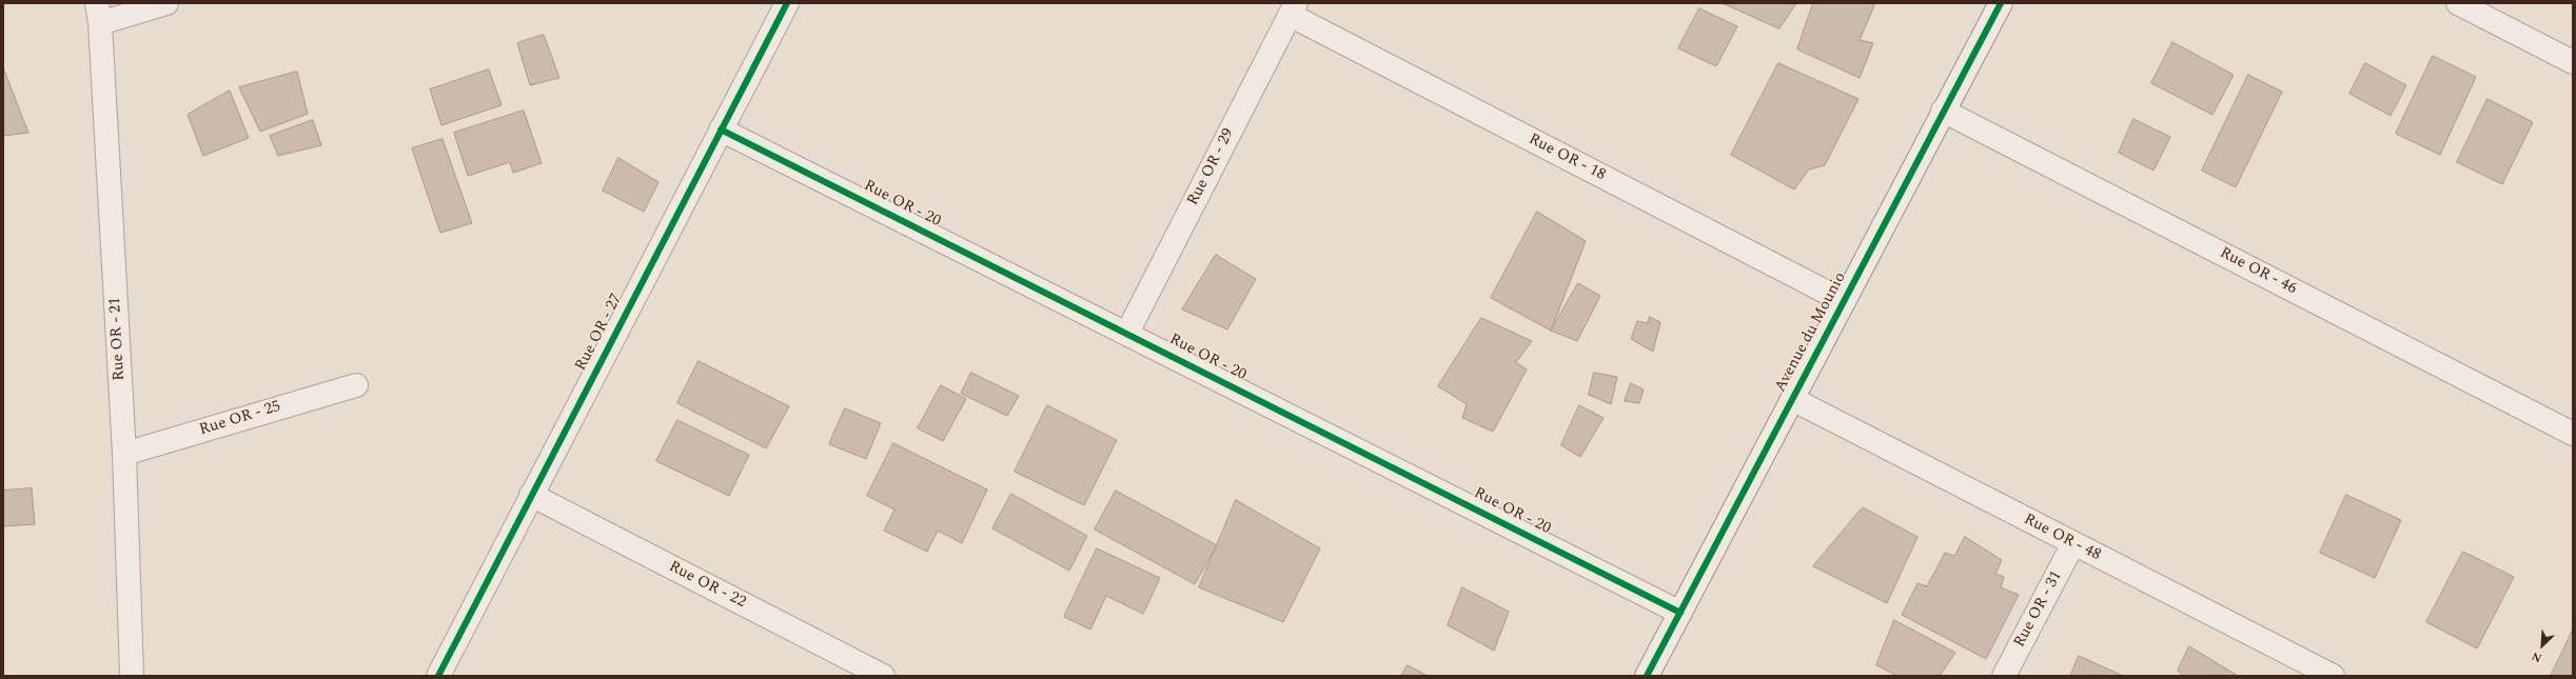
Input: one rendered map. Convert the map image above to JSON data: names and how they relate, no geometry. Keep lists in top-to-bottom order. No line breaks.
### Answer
{"streets":{"street":["Rue OR - 18","Rue OR - 29","Rue OR - 20","Rue OR - 46","Rue OR - 27","Avenue du Mounio","Rue OR - 21","Rue OR - 25","Rue OR - 48","Rue OR - 22","Rue OR - 31"]},"crossings":[["Rue OR - 18","Rue OR - 29"],["Rue OR - 18","Avenue du Mounio"],["Rue OR - 29","Rue OR - 20"],["Rue OR - 20","Rue OR - 27"],["Rue OR - 20","Avenue du Mounio"],["Rue OR - 46","Avenue du Mounio"],["Rue OR - 27","Rue OR - 22"],["Avenue du Mounio","Rue OR - 48"],["Rue OR - 21","Rue OR - 25"],["Rue OR - 48","Rue OR - 31"]],"north":"bottom left"}
